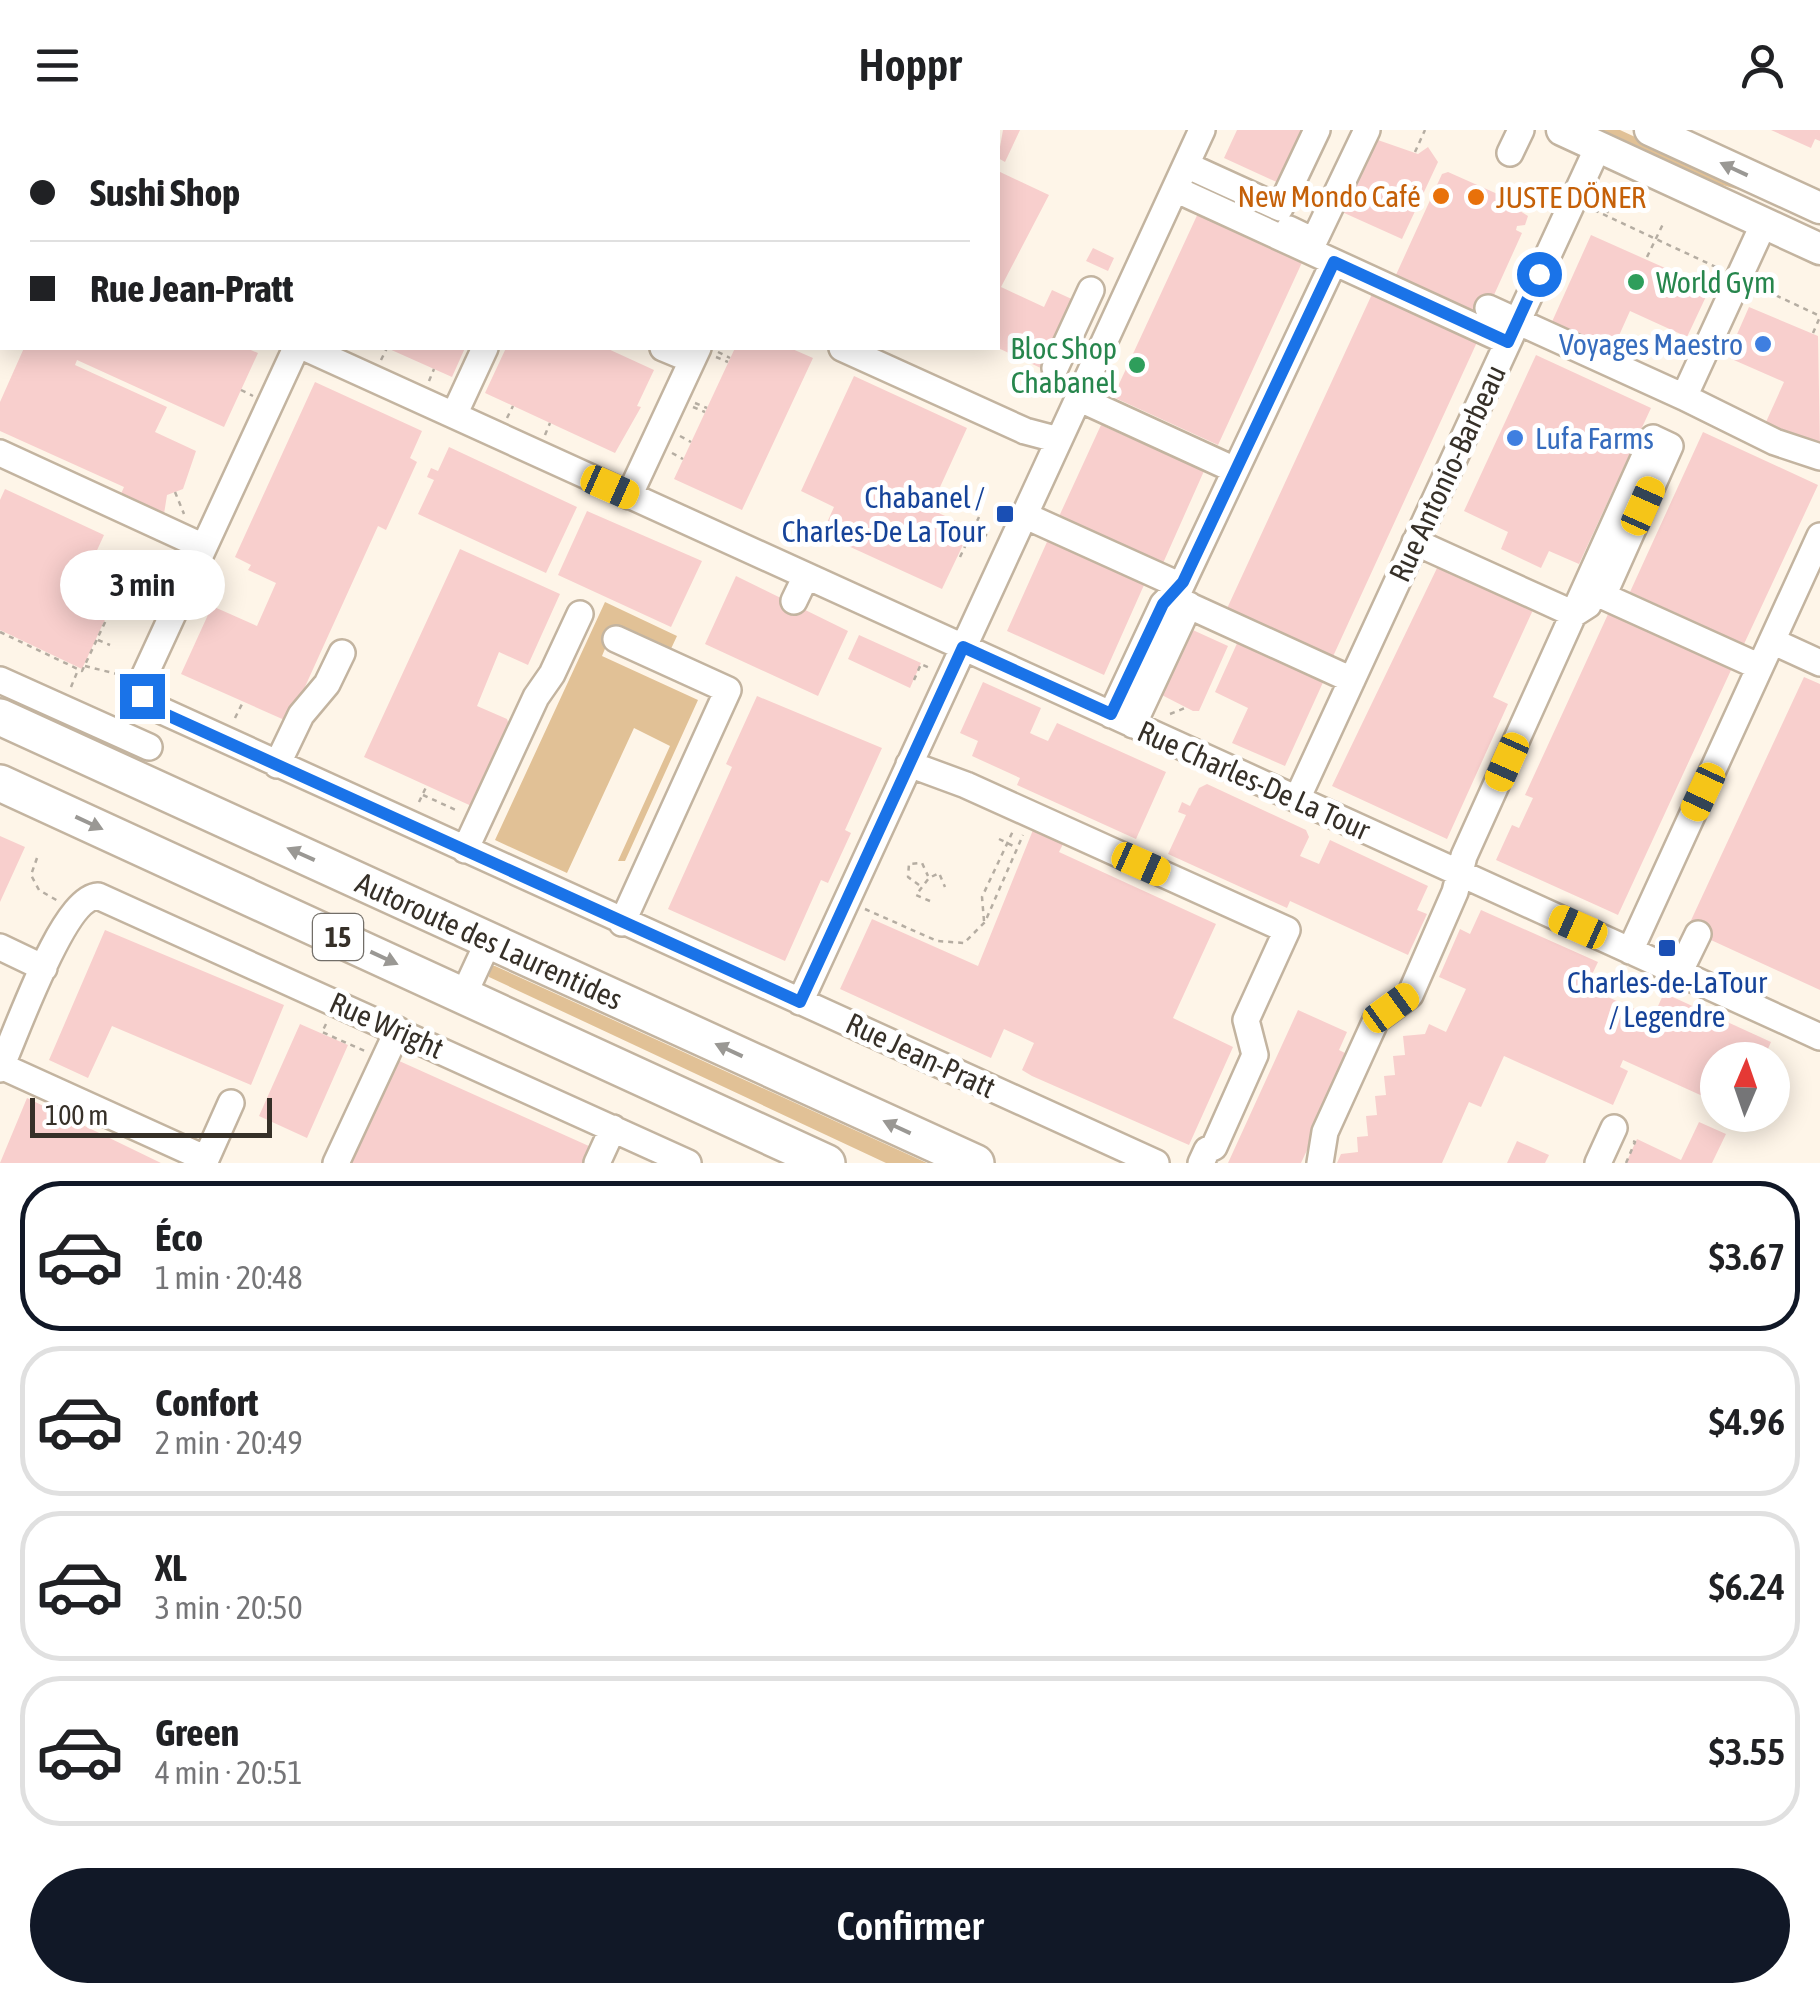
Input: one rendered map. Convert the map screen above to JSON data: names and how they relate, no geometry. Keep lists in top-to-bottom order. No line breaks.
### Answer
{"streets":{"highway":["15","Autoroute des Laurentides"],"street":["Rue Antonio-Barbeau","Rue Charles-De La Tour","Rue Wright","Rue Jean-Pratt"]},"crossings":[["Rue Antonio-Barbeau","Rue Charles-De La Tour"]],"places":{"other":["New Mondo Café","JUSTE DÖNER","World Gym","Voyages Maestro","Bloc Shop Chabanel","Lufa Farms"],"transit":["Chabanel / Charles-De La Tour","Charles-de-LaTour / Legendre"]},"scale_bar":"100 m","north":"top","page":{"header":"Hoppr","banner":["Sushi Shop","Rue Jean-Pratt"],"bubble":"3 min","scale":"100 m","list":[{"name":"Éco","note":"1 min · 20:48","value":"$3.67"},{"name":"Confort","note":"2 min · 20:49","value":"$4.96"},{"name":"XL","note":"3 min · 20:50","value":"$6.24"},{"name":"Green","note":"4 min · 20:51","value":"$3.55"}],"buttons":"Confirmer"}}
